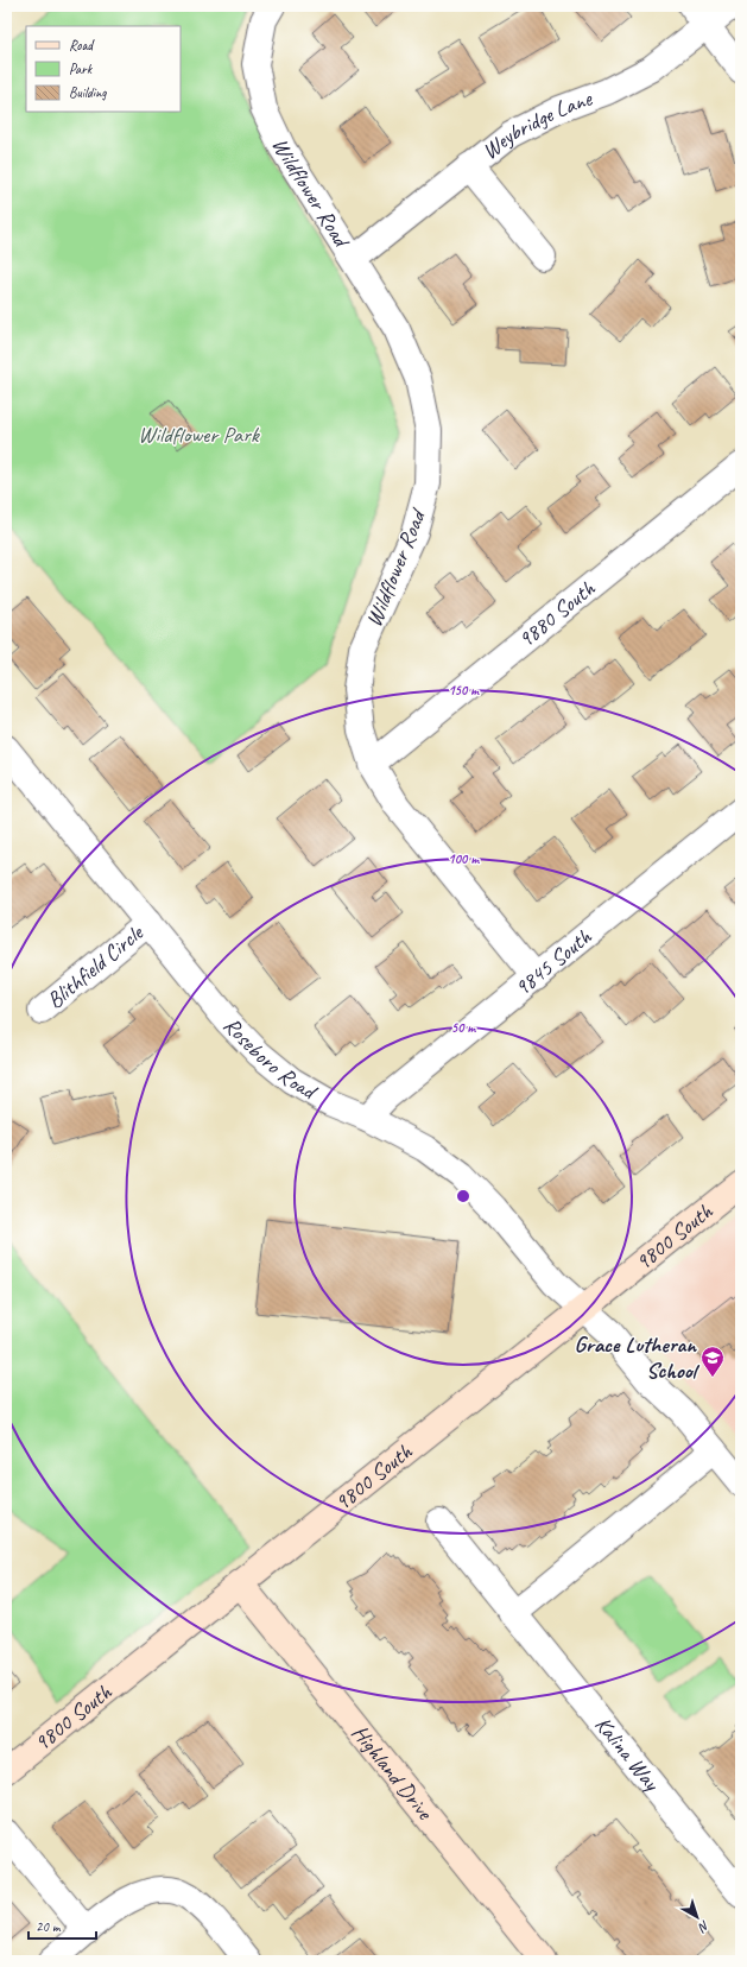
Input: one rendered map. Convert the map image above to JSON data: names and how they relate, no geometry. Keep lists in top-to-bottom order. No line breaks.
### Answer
{"streets":{"street":["Weybridge Lane","Wildflower Road","9880 South","9845 South","Blithfield Circle","Roseboro Road","9800 South","Kalina Way","Highland Drive"]},"crossings":[["Weybridge Lane","Wildflower Road"],["Wildflower Road","9880 South"],["Wildflower Road","9845 South"],["9845 South","Roseboro Road"],["Blithfield Circle","Roseboro Road"],["Roseboro Road","9800 South"],["9800 South","Highland Drive"]],"parks":["Wildflower Park"],"places":{"school or university":["Grace Lutheran School"]},"legend":["Road","Park","Building"],"scale_bar":"20 m","north":"bottom right","rings":["150 m","100 m","50 m"]}
